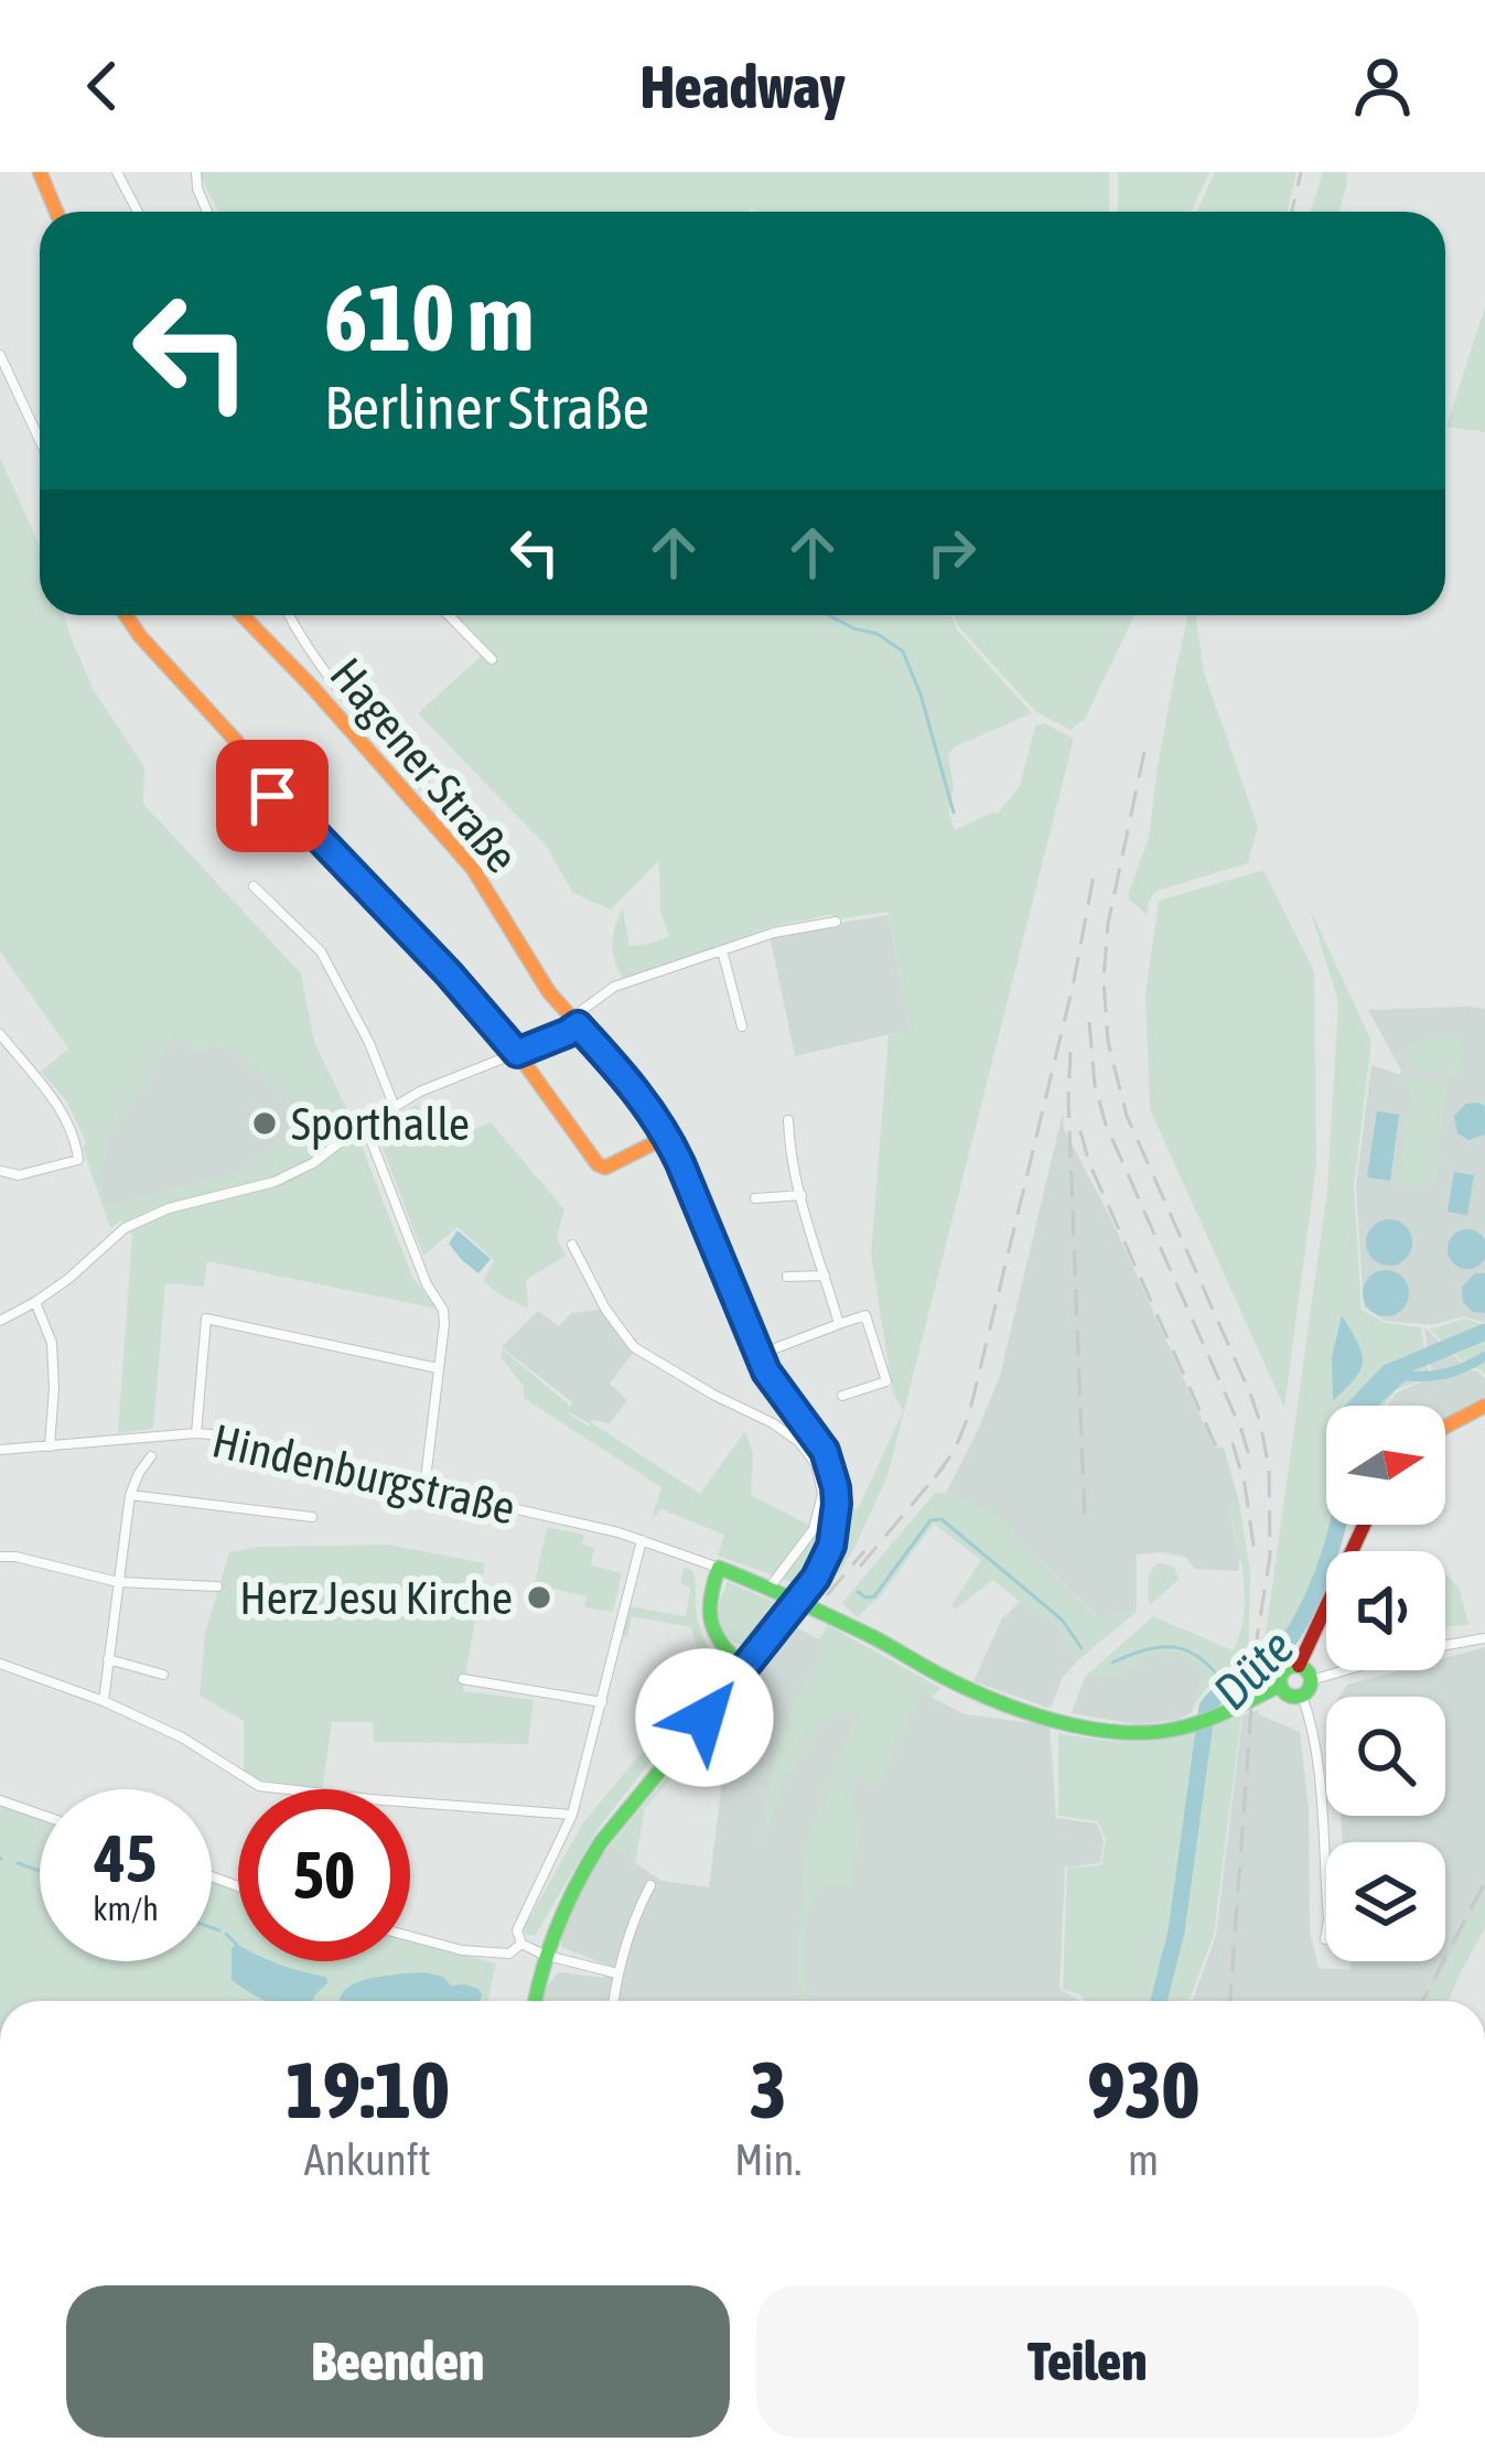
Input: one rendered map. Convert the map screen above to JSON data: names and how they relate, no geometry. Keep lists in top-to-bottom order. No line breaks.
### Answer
{"streets":{"main road":["Hagener Straße"],"street":["Hindenburgstraße"]},"water":["Düte"],"places":["Sporthalle","Herz Jesu Kirche"],"north":"right","page":{"header":"Headway","turn":["610 m","Berliner Straße"],"speed":"45 km/h","limit":"50","eta":["19:10","Ankunft","3","Min.","930","m"],"buttons":["Beenden","Teilen"]}}
